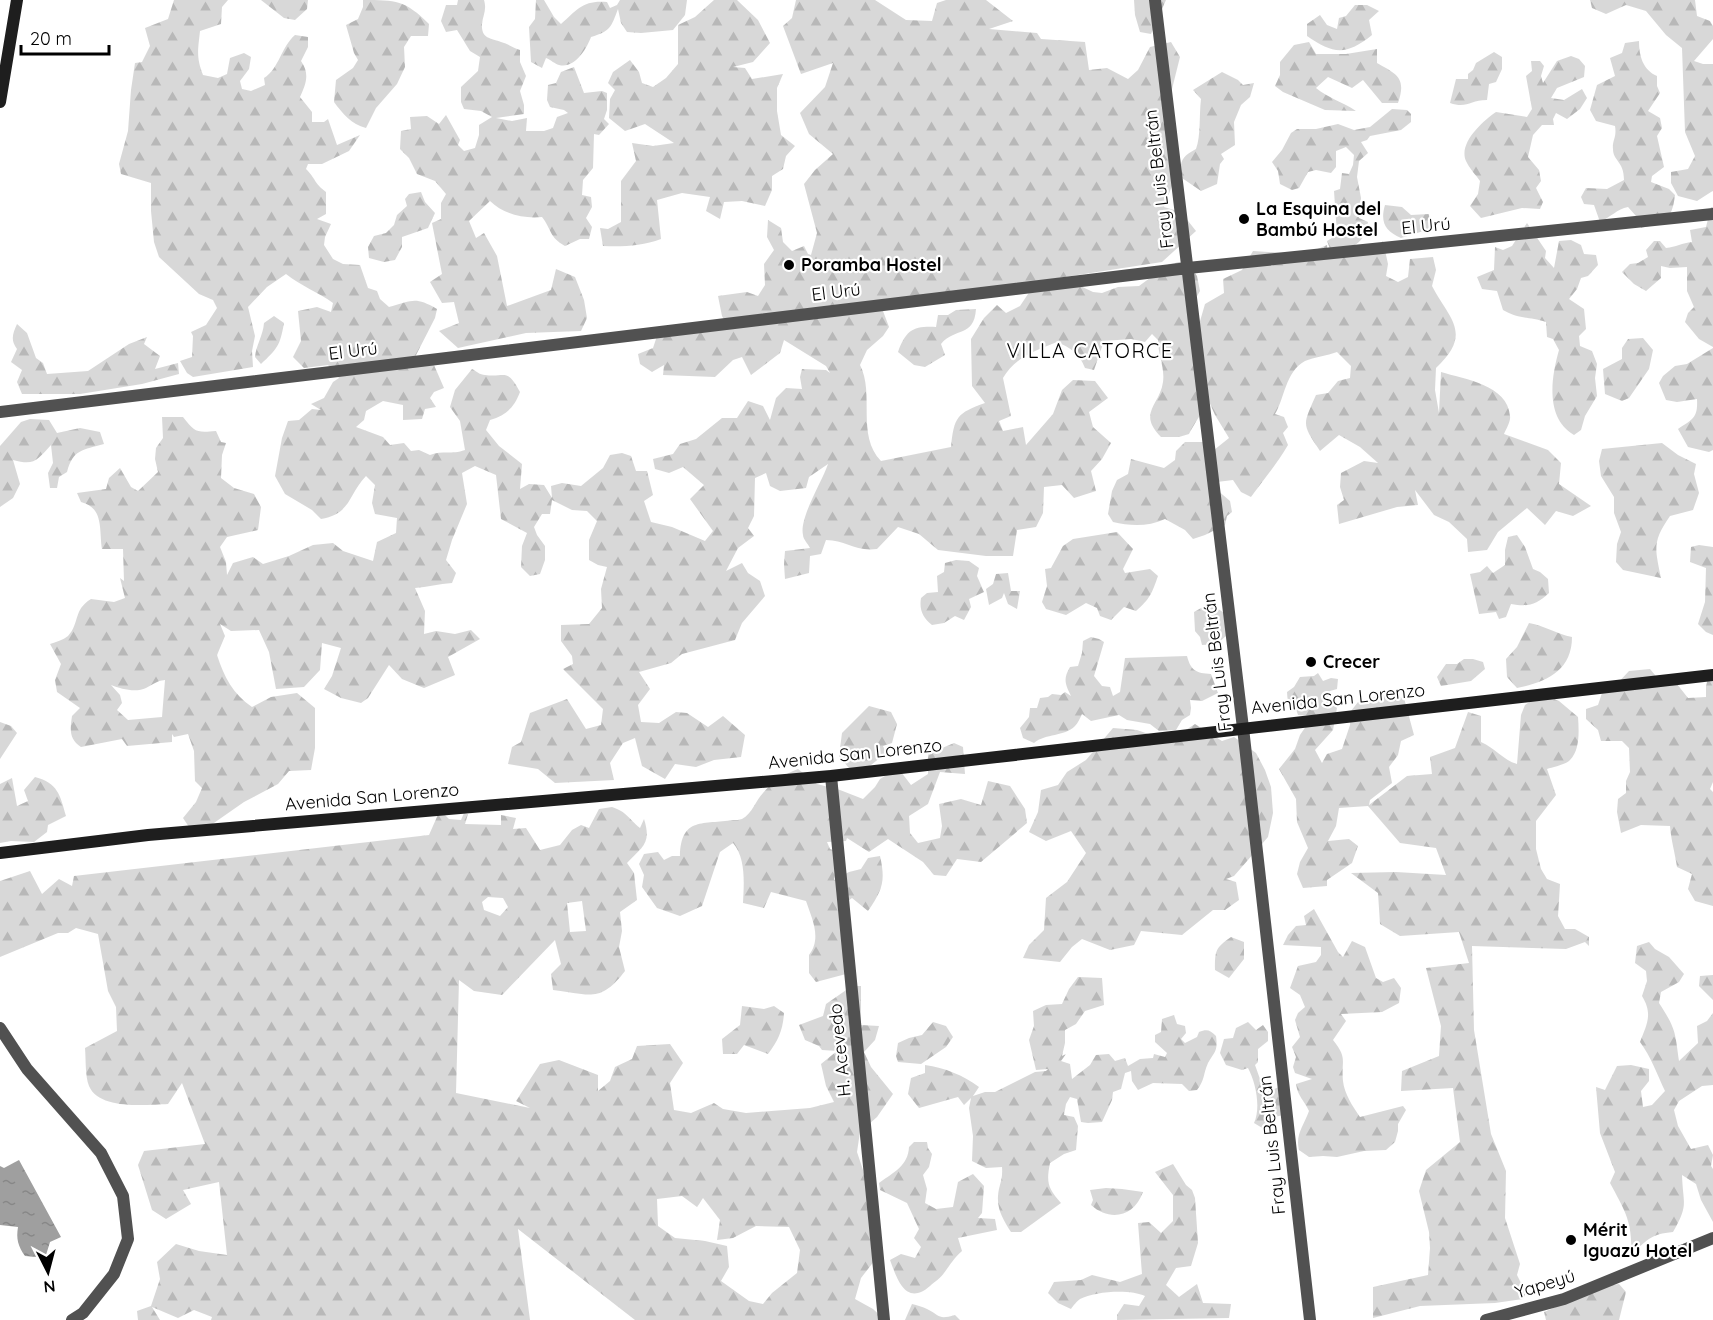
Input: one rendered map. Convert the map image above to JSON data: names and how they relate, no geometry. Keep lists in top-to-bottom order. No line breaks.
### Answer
{"streets":{"street":["Fray Luis Beltrán","El Urú","Avenida San Lorenzo","H. Acevedo","Yapeyú"]},"crossings":[["Fray Luis Beltrán","El Urú"],["Fray Luis Beltrán","Avenida San Lorenzo"],["Avenida San Lorenzo","H. Acevedo"]],"districts":["VILLA CATORCE"],"places":["La Esquina del Bambú Hostel","Poramba Hostel","Crecer","Mérit Iguazú Hotel"],"scale_bar":"20 m","north":"bottom"}
